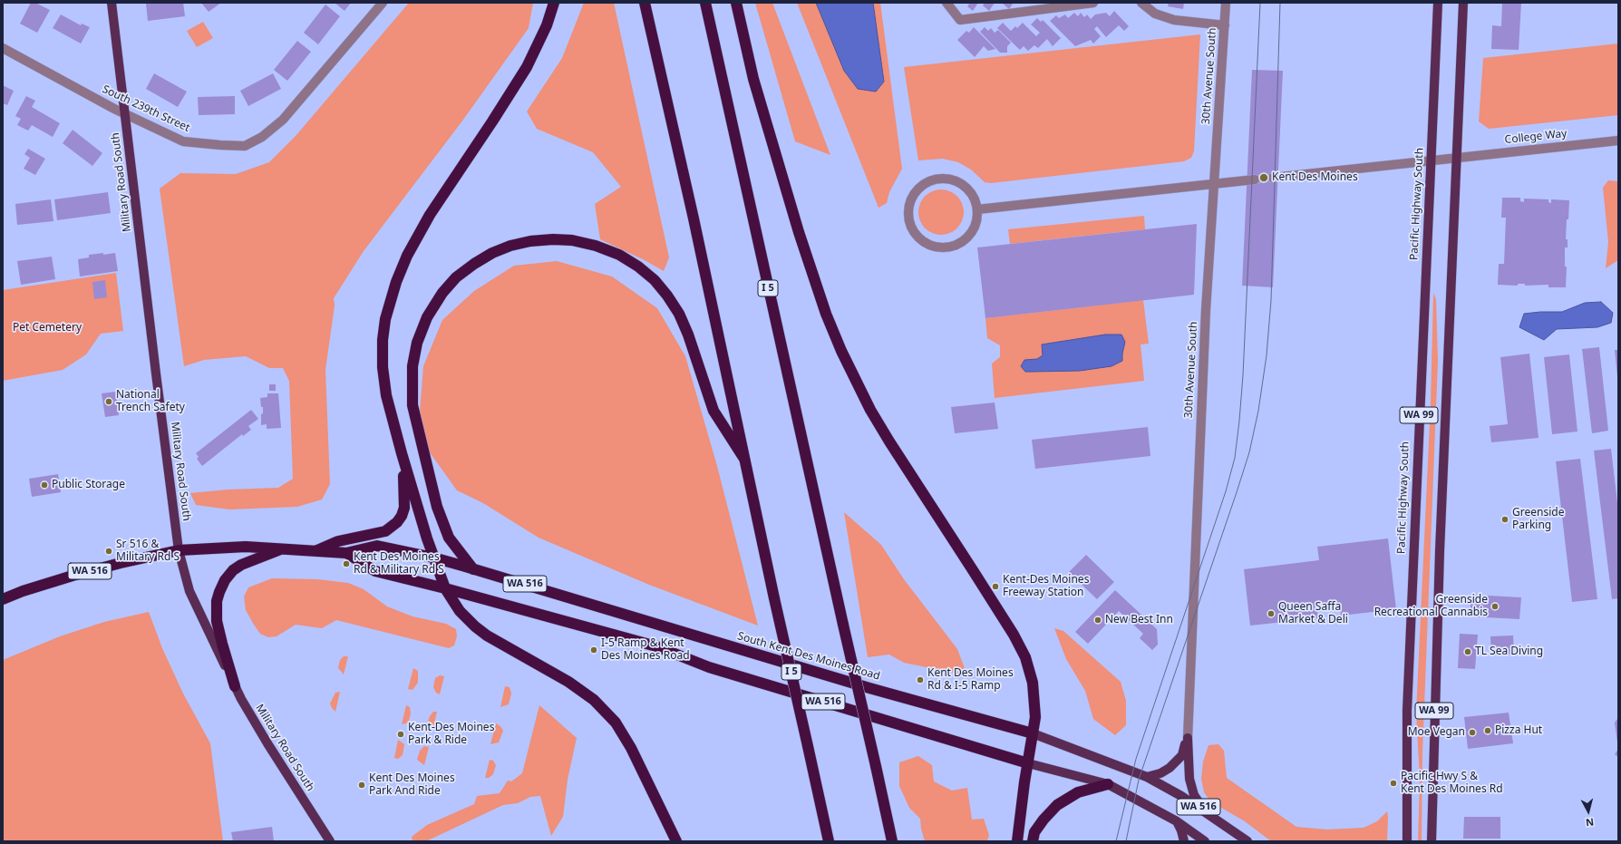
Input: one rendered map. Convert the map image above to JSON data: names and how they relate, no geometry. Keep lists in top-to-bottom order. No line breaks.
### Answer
{"streets":{"highway":["I 5","WA 516","South Kent Des Moines Road"],"main road":["Military Road South","Pacific Highway South","WA 99"],"street":["30th Avenue South","South 239th Street","College Way"]},"crossings":[["South 239th Street","Military Road South"],["College Way","Pacific Highway South"],["College Way","WA 99"],["Military Road South","South Kent Des Moines Road"]],"parks":["Pet Cemetery"],"places":["Kent Des Moines","National Trench Safety","Public Storage","Greenside Parking","Sr 516 & Military Rd S","Kent Des Moines Rd & Military Rd S","Kent-Des Moines Freeway Station","Greenside Recreational Cannabis","Queen Saffa Market & Deli","New Best Inn","I-5 Ramp & Kent Des Moines Road","TL Sea Diving","Kent Des Moines Rd & I-5 Ramp","Pizza Hut","Moe Vegan","Kent-Des Moines Park & Ride","Pacific Hwy S & Kent Des Moines Rd","Kent Des Moines Park And Ride"],"north":"bottom"}
